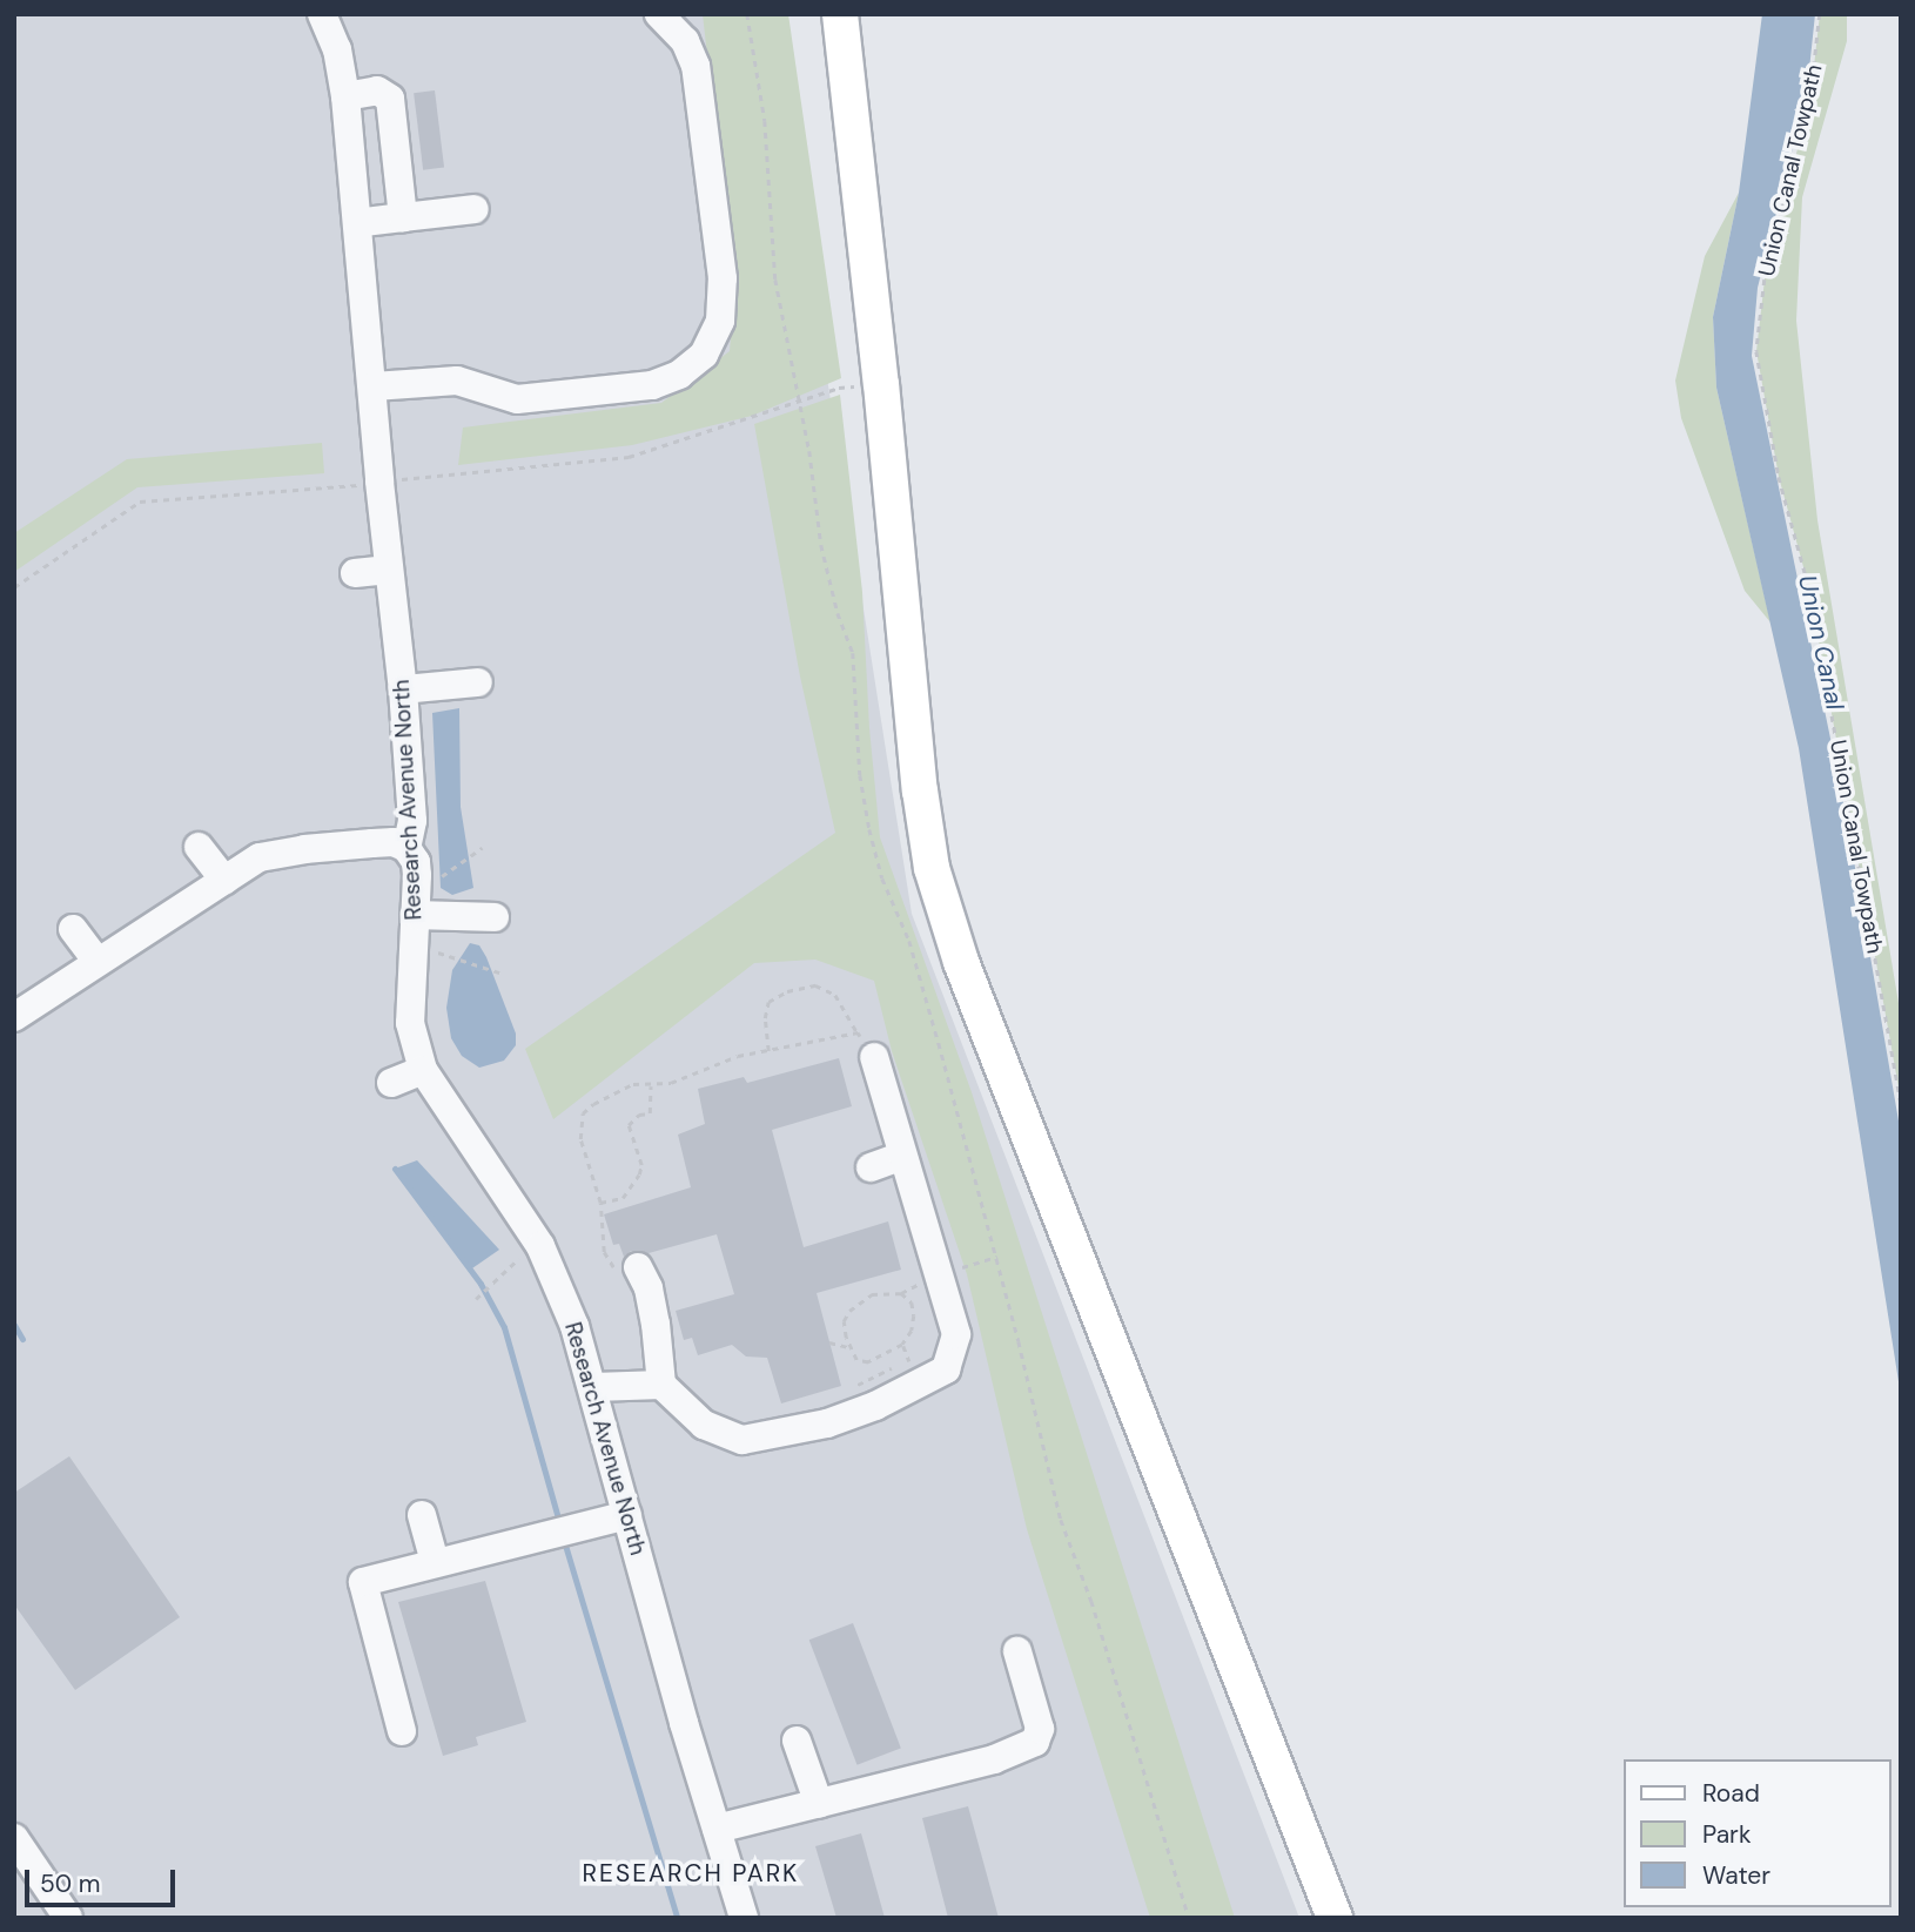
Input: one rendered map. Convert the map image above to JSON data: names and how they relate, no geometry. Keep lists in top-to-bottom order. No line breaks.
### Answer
{"streets":{"street":["Research Avenue North"],"path":["Union Canal Towpath"]},"districts":["RESEARCH PARK"],"water":["Union Canal"],"legend":["Road","Park","Water"],"scale_bar":"50 m"}
